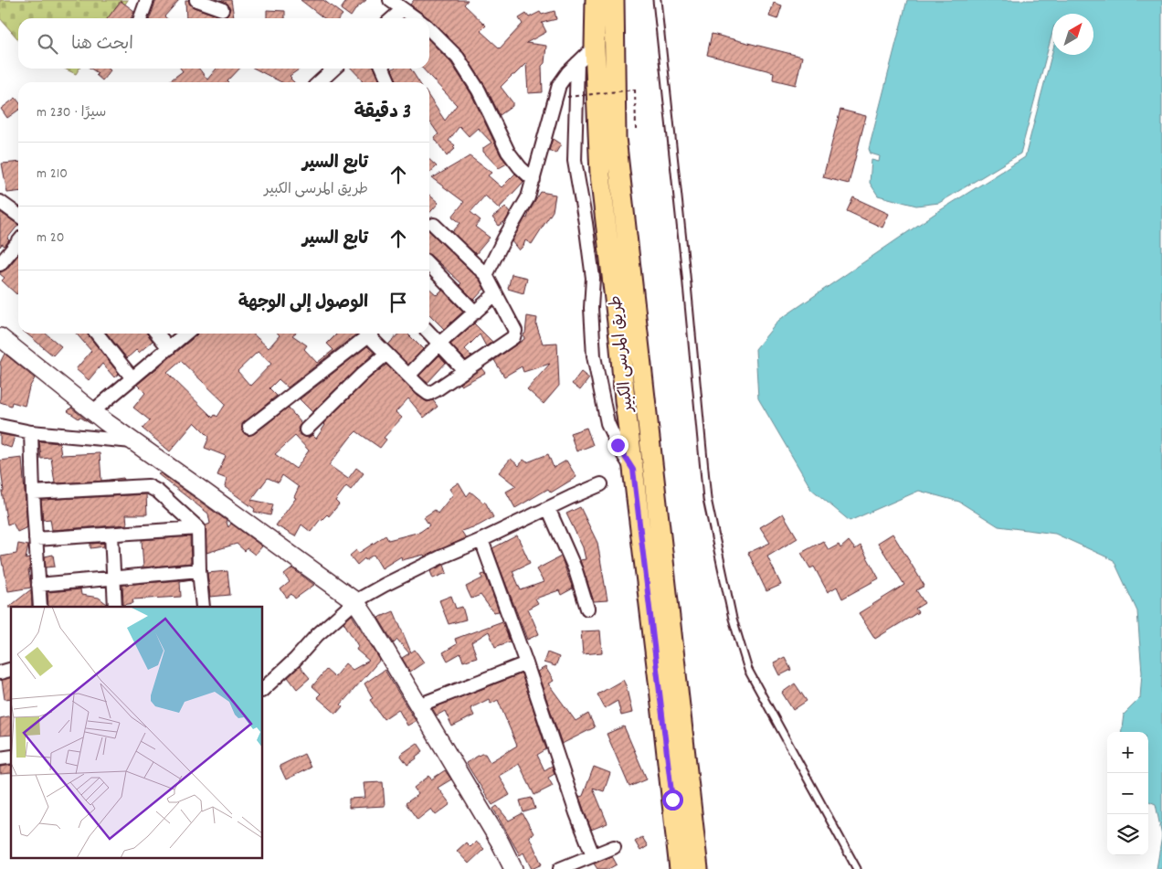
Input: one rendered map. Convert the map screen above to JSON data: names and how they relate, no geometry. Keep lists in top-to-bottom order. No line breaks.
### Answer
{"streets":{"main road":["طريق المرسى الكبير"]},"north":"top right","page":{"search":"ابحث هنا","heading":["3 دقيقة","سيرًا · 230 m"],"list":[["تابع السير","طريق المرسى الكبير","210 m"],["تابع السير","20 m"],"الوصول إلى الوجهة"],"map_buttons":["+","−"]}}
